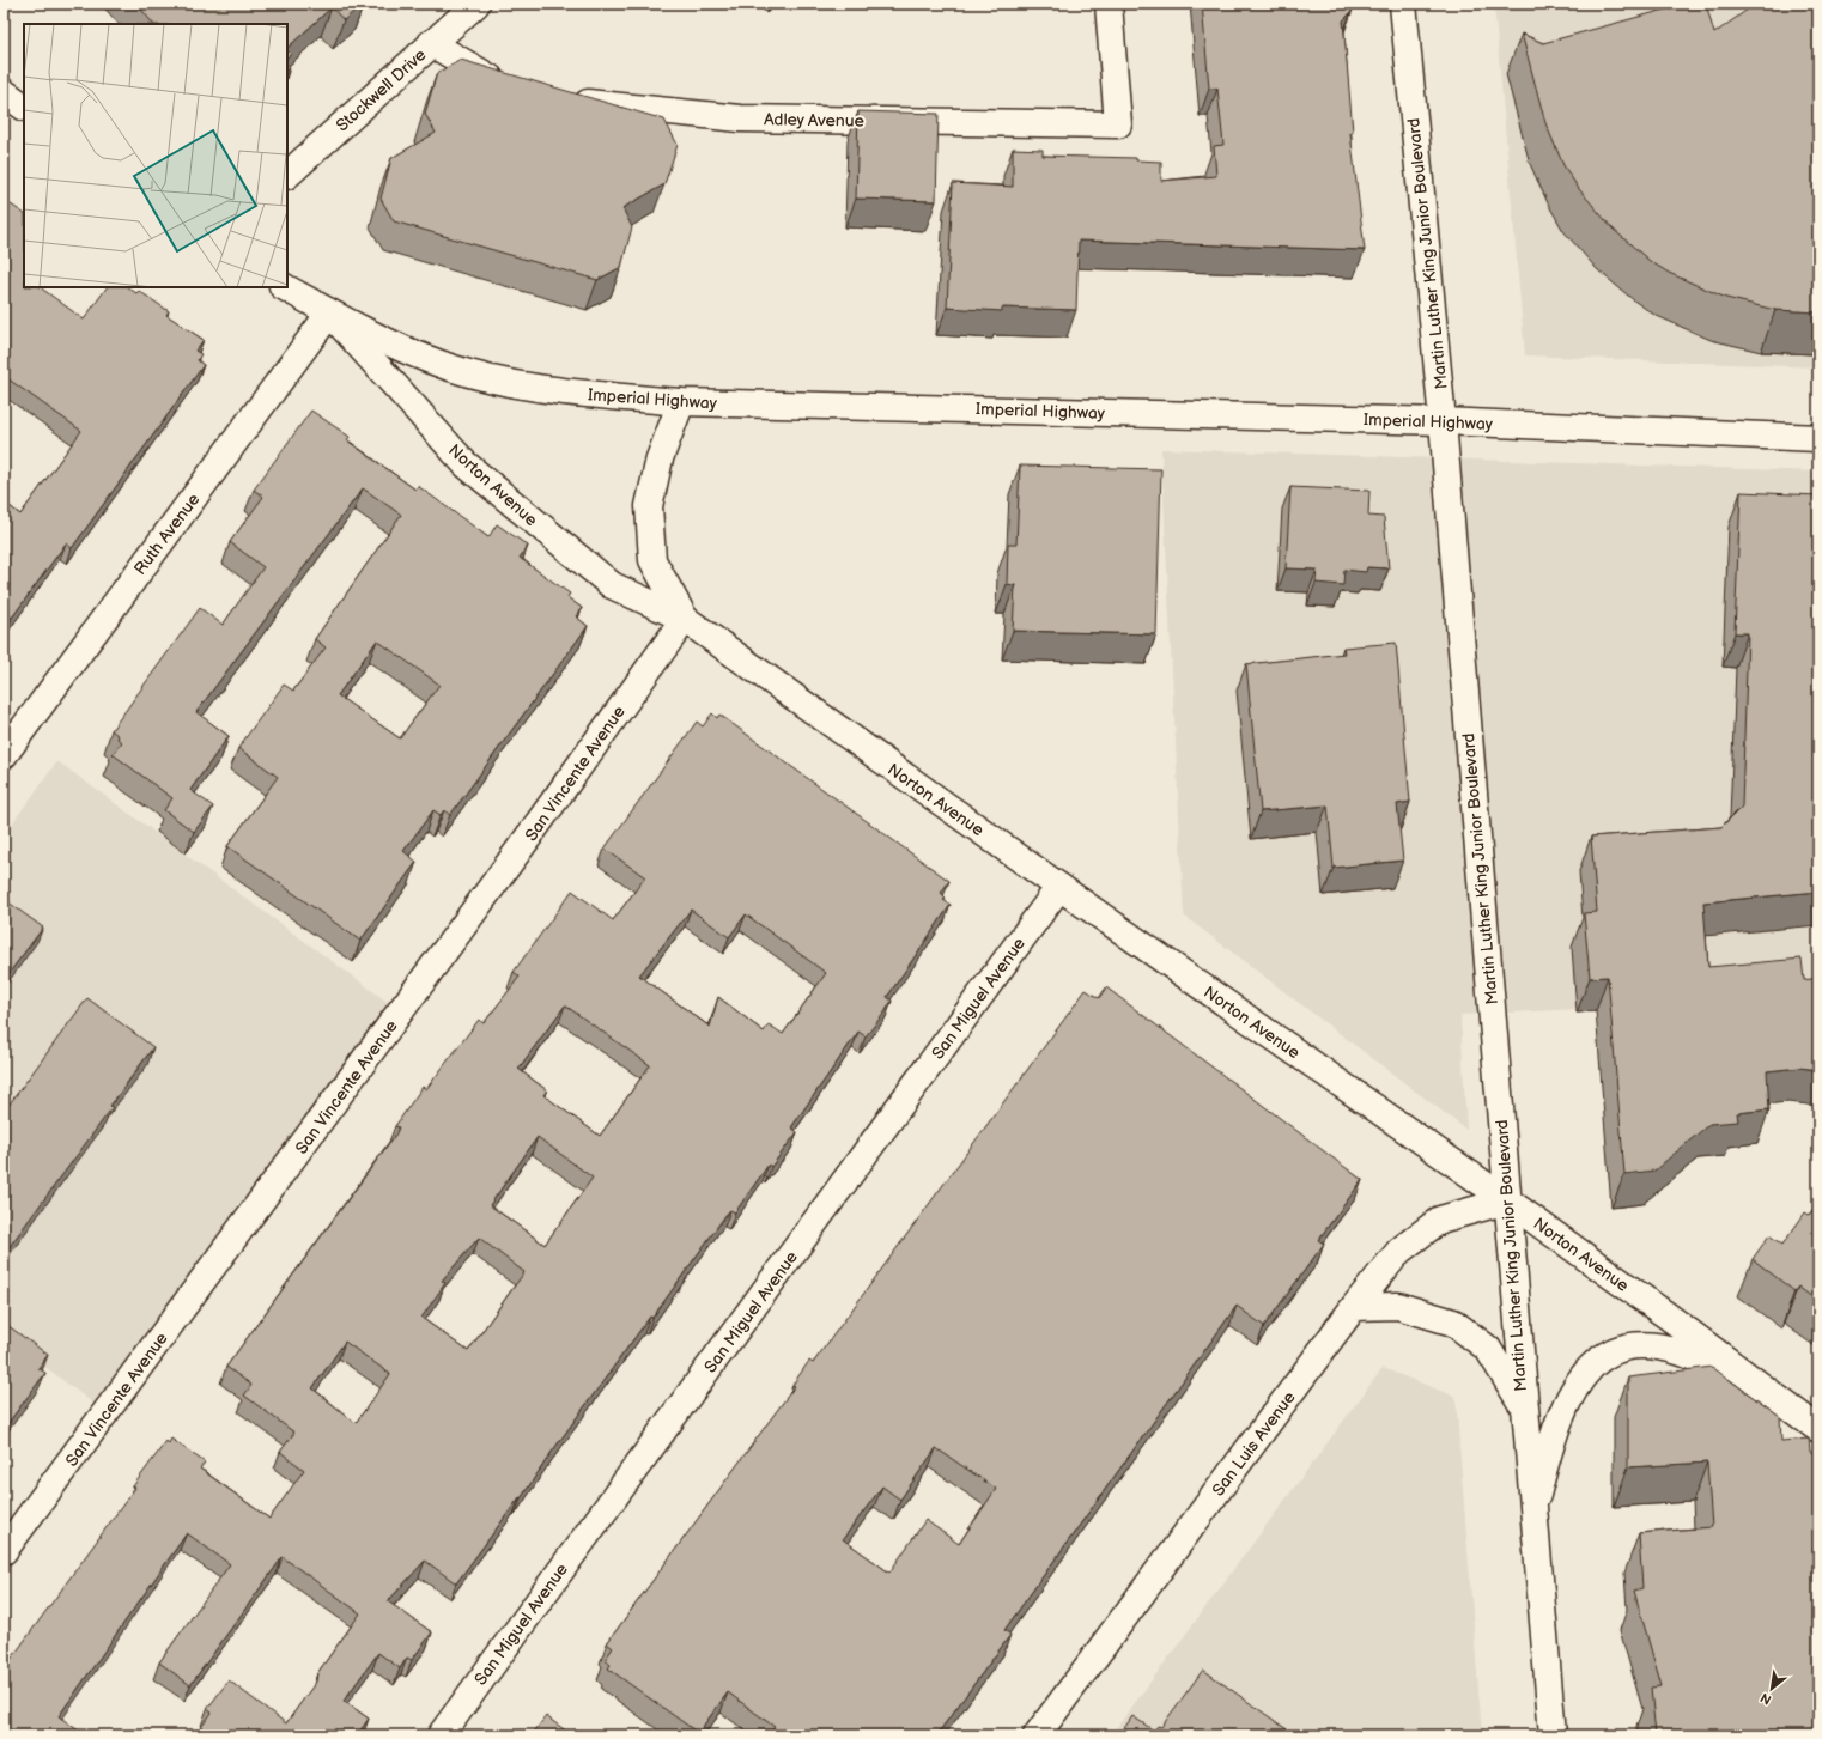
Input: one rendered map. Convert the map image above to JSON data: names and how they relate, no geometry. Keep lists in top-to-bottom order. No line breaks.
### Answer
{"streets":{"street":["Stockwell Drive","Adley Avenue","Martin Luther King Junior Boulevard","Imperial Highway","Norton Avenue","Ruth Avenue","San Vincente Avenue","San Miguel Avenue","San Luis Avenue"]},"crossings":[["Martin Luther King Junior Boulevard","Imperial Highway"],["Martin Luther King Junior Boulevard","Norton Avenue"],["Martin Luther King Junior Boulevard","San Luis Avenue"],["Imperial Highway","Norton Avenue"],["Imperial Highway","Ruth Avenue"],["Norton Avenue","Ruth Avenue"],["Norton Avenue","San Vincente Avenue"],["Norton Avenue","San Miguel Avenue"],["Norton Avenue","San Luis Avenue"]],"north":"bottom left"}
